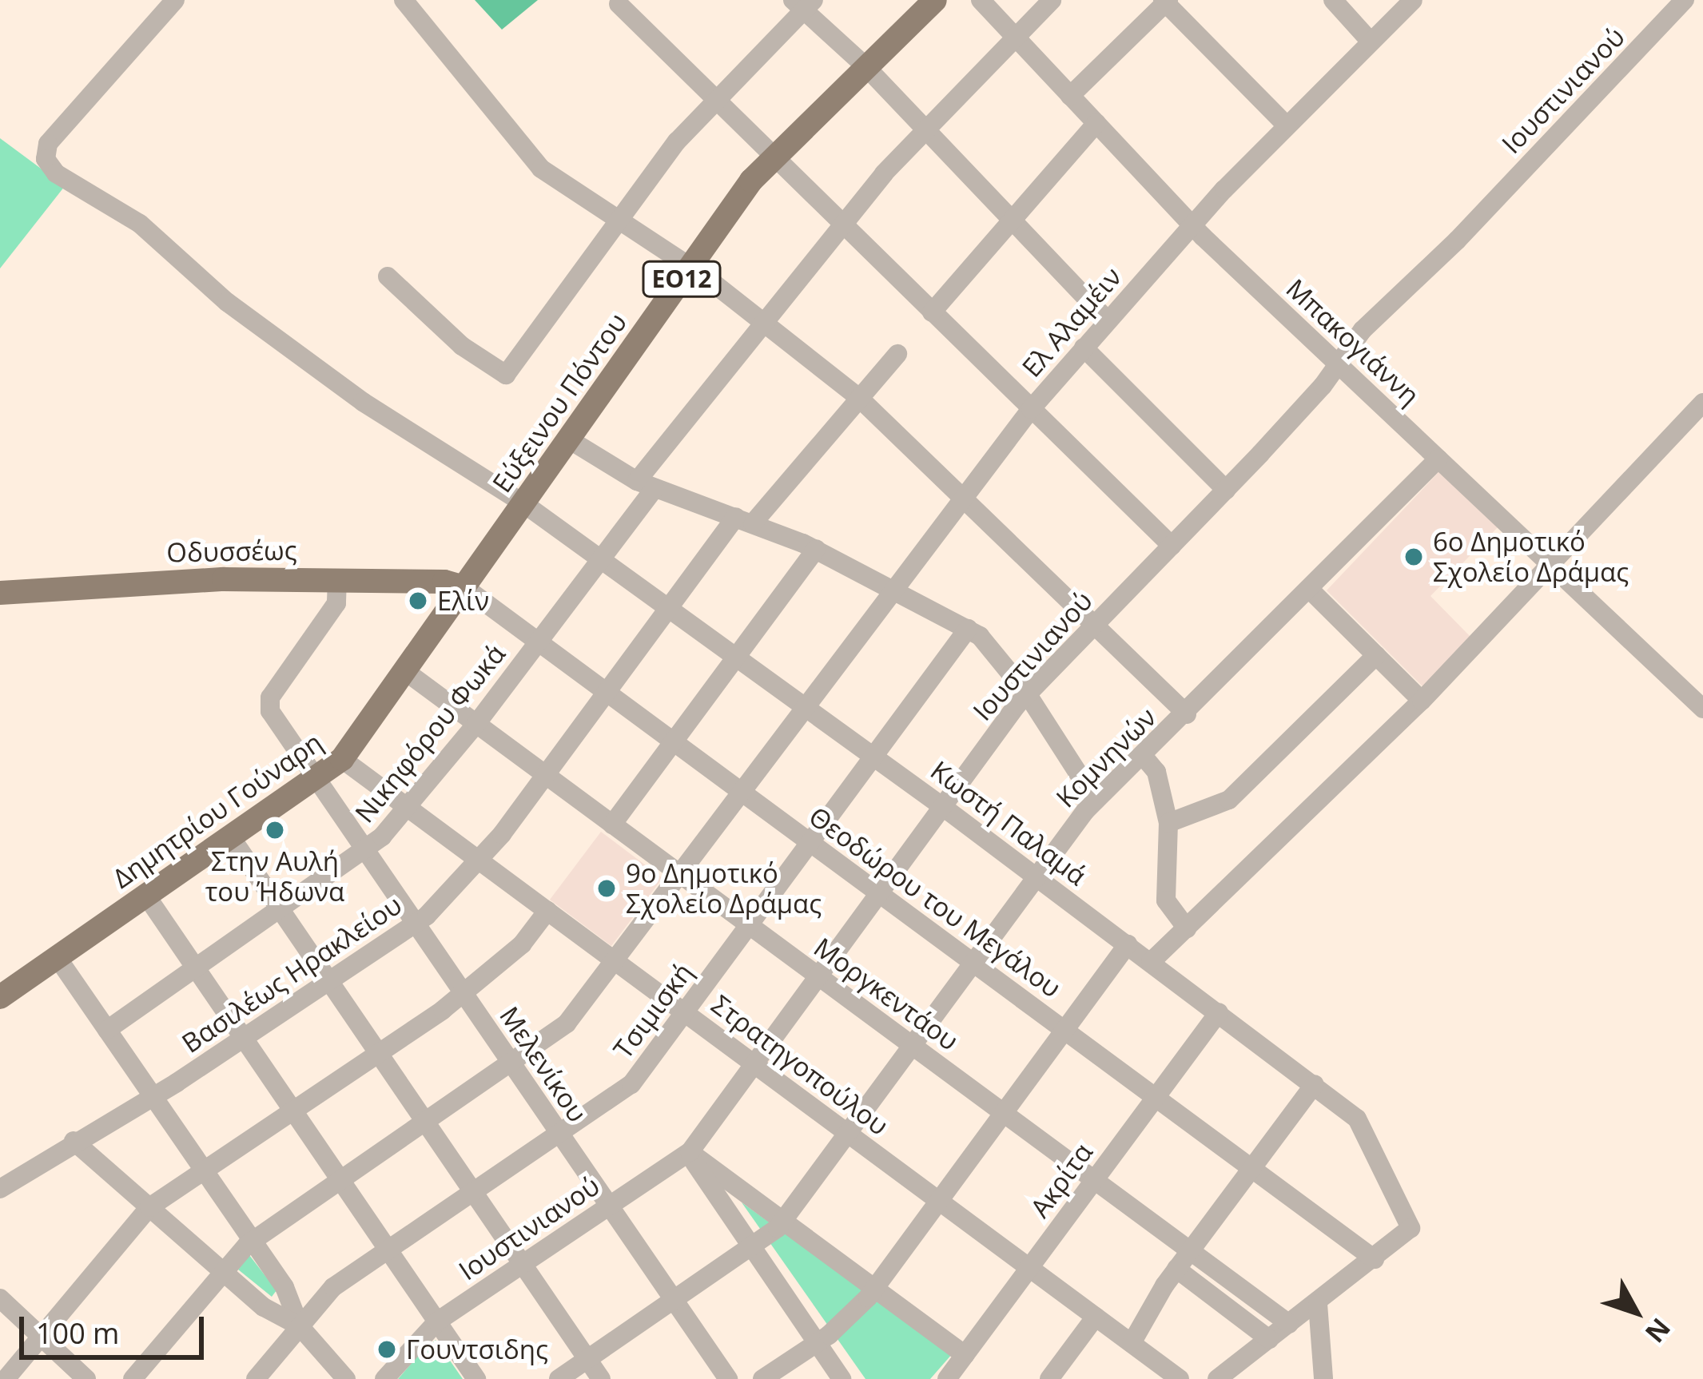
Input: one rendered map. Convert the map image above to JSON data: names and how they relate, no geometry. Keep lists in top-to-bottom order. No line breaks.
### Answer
{"streets":{"main road":["ΕΟ12","Εύξεινου Πόντου","Οδυσσέως","Δημητρίου Γούναρη"],"street":["Ιουστινιανού","Ελ Αλαμέιν","Μπακογιάννη","Νικηφόρου Φωκά","Κομνηνών","Κωστή Παλαμά","Θεοδώρου του Μεγάλου","Βασιλέως Ηρακλείου","Μοργκεντάου","Τσιμισκή","Μελενίκου","Στρατηγοπούλου","Ακρίτα"]},"crossings":[["Ιουστινιανού","Μπακογιάννη"],["Ιουστινιανού","Κωστή Παλαμά"],["Ιουστινιανού","Θεοδώρου του Μεγάλου"],["Ιουστινιανού","Μοργκεντάου"],["Ιουστινιανού","Μελενίκου"],["Ιουστινιανού","Στρατηγοπούλου"],["Ελ Αλαμέιν","Μπακογιάννη"],["Ελ Αλαμέιν","Κωστή Παλαμά"],["Ελ Αλαμέιν","Θεοδώρου του Μεγάλου"],["Ελ Αλαμέιν","Μοργκεντάου"],["Ελ Αλαμέιν","Μελενίκου"],["Ελ Αλαμέιν","Στρατηγοπούλου"],["Μπακογιάννη","Νικηφόρου Φωκά"],["Μπακογιάννη","Κομνηνών"],["Εύξεινου Πόντου","Οδυσσέως"],["Εύξεινου Πόντου","Δημητρίου Γούναρη"],["Εύξεινου Πόντου","Κωστή Παλαμά"],["Εύξεινου Πόντου","Θεοδώρου του Μεγάλου"],["Οδυσσέως","Δημητρίου Γούναρη"],["Οδυσσέως","Θεοδώρου του Μεγάλου"],["Οδυσσέως","Μελενίκου"],["Νικηφόρου Φωκά","Κωστή Παλαμά"],["Νικηφόρου Φωκά","Θεοδώρου του Μεγάλου"],["Νικηφόρου Φωκά","Μοργκεντάου"],["Νικηφόρου Φωκά","Μελενίκου"],["Νικηφόρου Φωκά","Στρατηγοπούλου"],["Κομνηνών","Κωστή Παλαμά"],["Κομνηνών","Θεοδώρου του Μεγάλου"],["Κομνηνών","Μοργκεντάου"],["Κομνηνών","Μελενίκου"],["Κομνηνών","Στρατηγοπούλου"],["Δημητρίου Γούναρη","Θεοδώρου του Μεγάλου"],["Δημητρίου Γούναρη","Μοργκεντάου"],["Δημητρίου Γούναρη","Μελενίκου"],["Δημητρίου Γούναρη","Στρατηγοπούλου"],["Κωστή Παλαμά","Θεοδώρου του Μεγάλου"],["Κωστή Παλαμά","Βασιλέως Ηρακλείου"],["Κωστή Παλαμά","Τσιμισκή"],["Κωστή Παλαμά","Ακρίτα"],["Θεοδώρου του Μεγάλου","Βασιλέως Ηρακλείου"],["Θεοδώρου του Μεγάλου","Τσιμισκή"],["Θεοδώρου του Μεγάλου","Ακρίτα"],["Βασιλέως Ηρακλείου","Μοργκεντάου"],["Βασιλέως Ηρακλείου","Μελενίκου"],["Βασιλέως Ηρακλείου","Στρατηγοπούλου"],["Μοργκεντάου","Τσιμισκή"],["Μοργκεντάου","Ακρίτα"],["Τσιμισκή","Μελενίκου"],["Τσιμισκή","Στρατηγοπούλου"],["Στρατηγοπούλου","Ακρίτα"]],"places":["6o Δημοτικό Σχολείο Δράμας","Ελίν","Στην Αυλή του Ήδωνα","9ο Δημοτικό Σχολείο Δράμας","Γουντσιδης"],"scale_bar":"100 m","north":"bottom right"}
